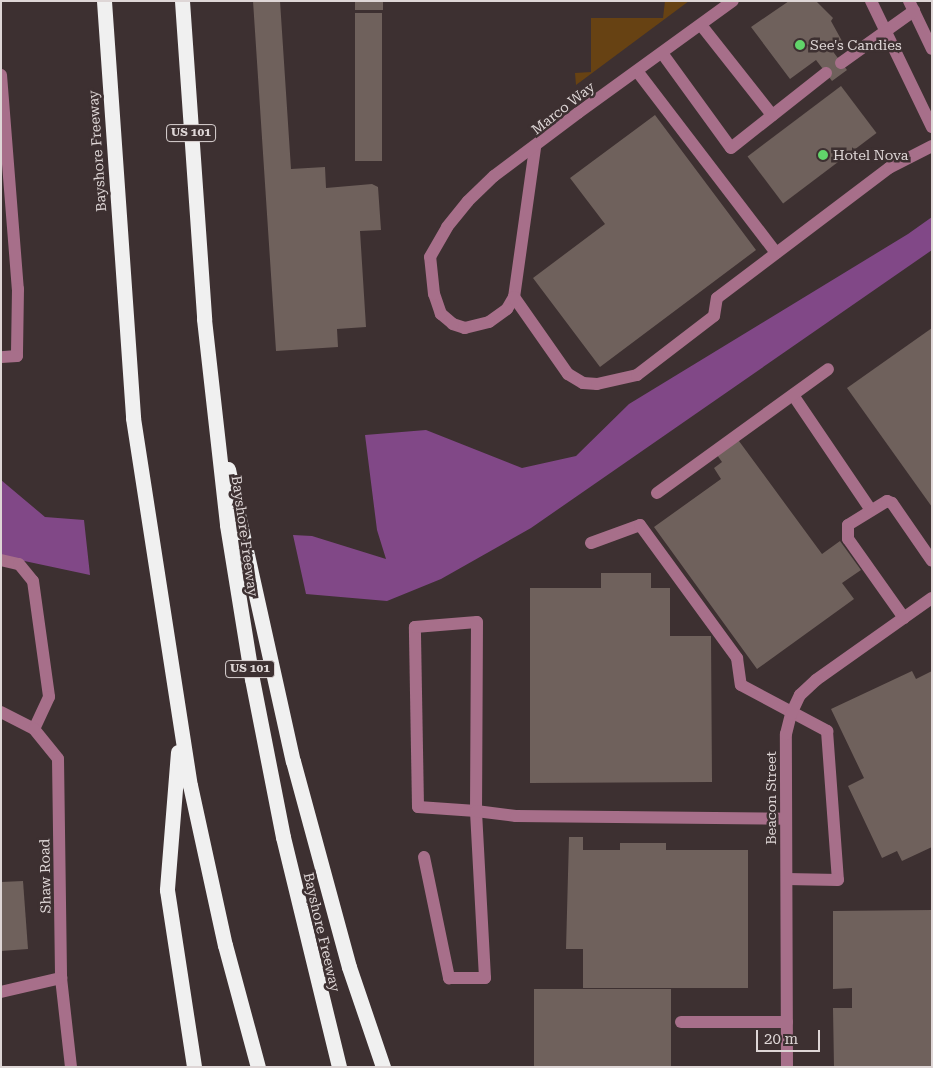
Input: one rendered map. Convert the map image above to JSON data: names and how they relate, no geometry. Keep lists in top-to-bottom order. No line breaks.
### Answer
{"streets":{"highway":["US 101","Bayshore Freeway"],"street":["Marco Way","Beacon Street","Shaw Road"]},"places":["See's Candies","Hotel Nova"],"scale_bar":"20 m"}
